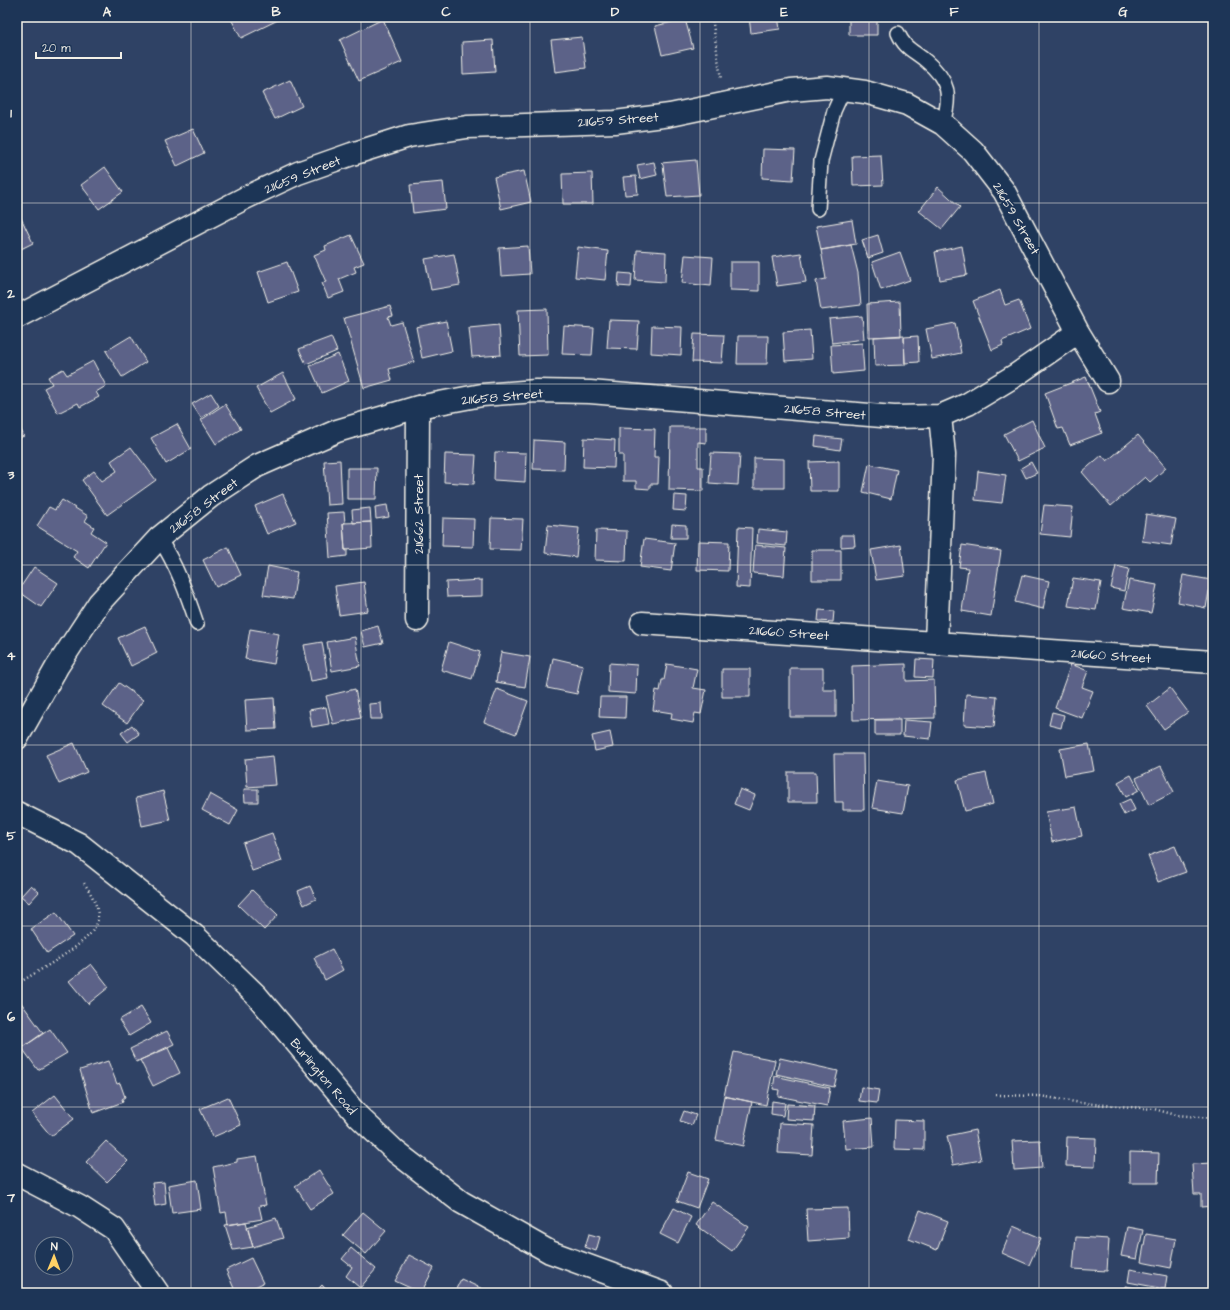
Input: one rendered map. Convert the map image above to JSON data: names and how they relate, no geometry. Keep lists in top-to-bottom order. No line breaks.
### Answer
{"streets":{"street":["211659 Street","211658 Street","211662 Street","211660 Street","Burlington Road"]},"crossings":[["211659 Street","211658 Street"],["211658 Street","211662 Street"]],"scale_bar":"20 m","north":"top","grid":{"columns":["A","B","C","D","E","F","G"],"rows":["1","2","3","4","5","6","7"]}}
